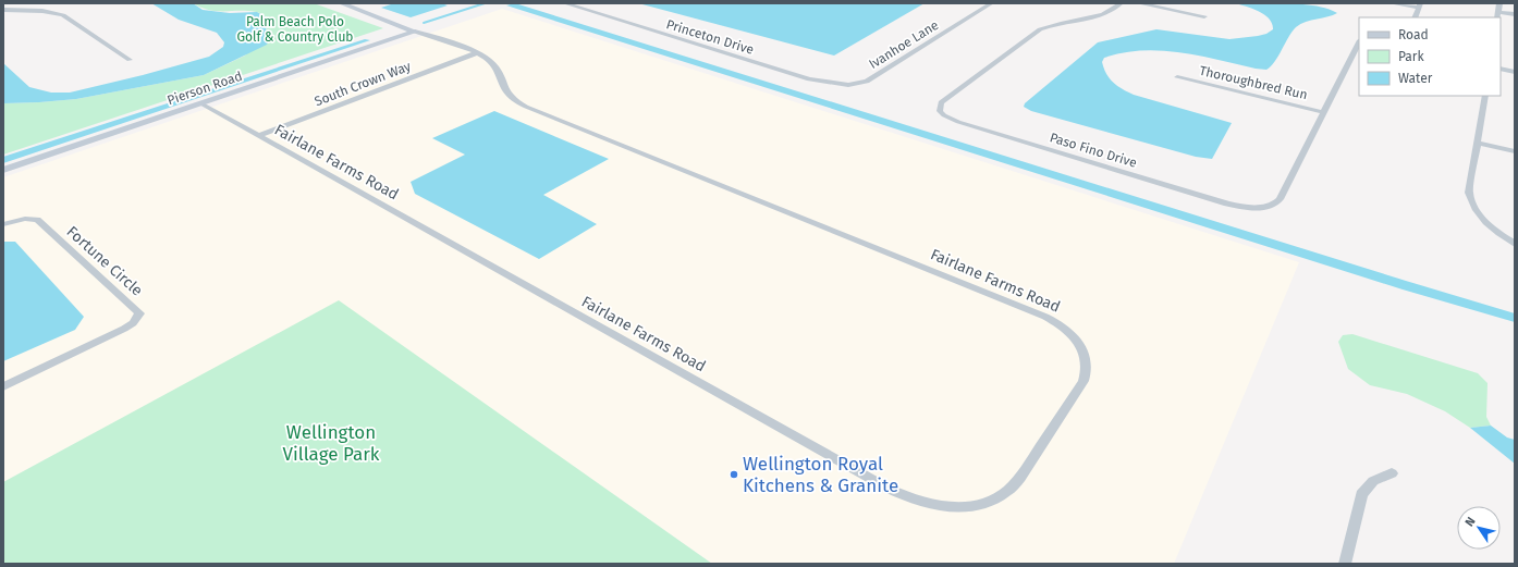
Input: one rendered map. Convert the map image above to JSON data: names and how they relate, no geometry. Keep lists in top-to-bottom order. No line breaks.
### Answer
{"streets":{"street":["Princeton Drive","Ivanhoe Lane","Thoroughbred Run","South Crown Way","Pierson Road","Paso Fino Drive","Fairlane Farms Road","Fortune Circle"]},"crossings":[["Princeton Drive","Ivanhoe Lane"],["Thoroughbred Run","Paso Fino Drive"],["South Crown Way","Fairlane Farms Road"],["Pierson Road","Fairlane Farms Road"]],"parks":["Palm Beach Polo Golf & Country Club","Wellington Village Park"],"places":["Wellington Royal Kitchens & Granite"],"legend":["Road","Park","Water"],"north":"top left"}
